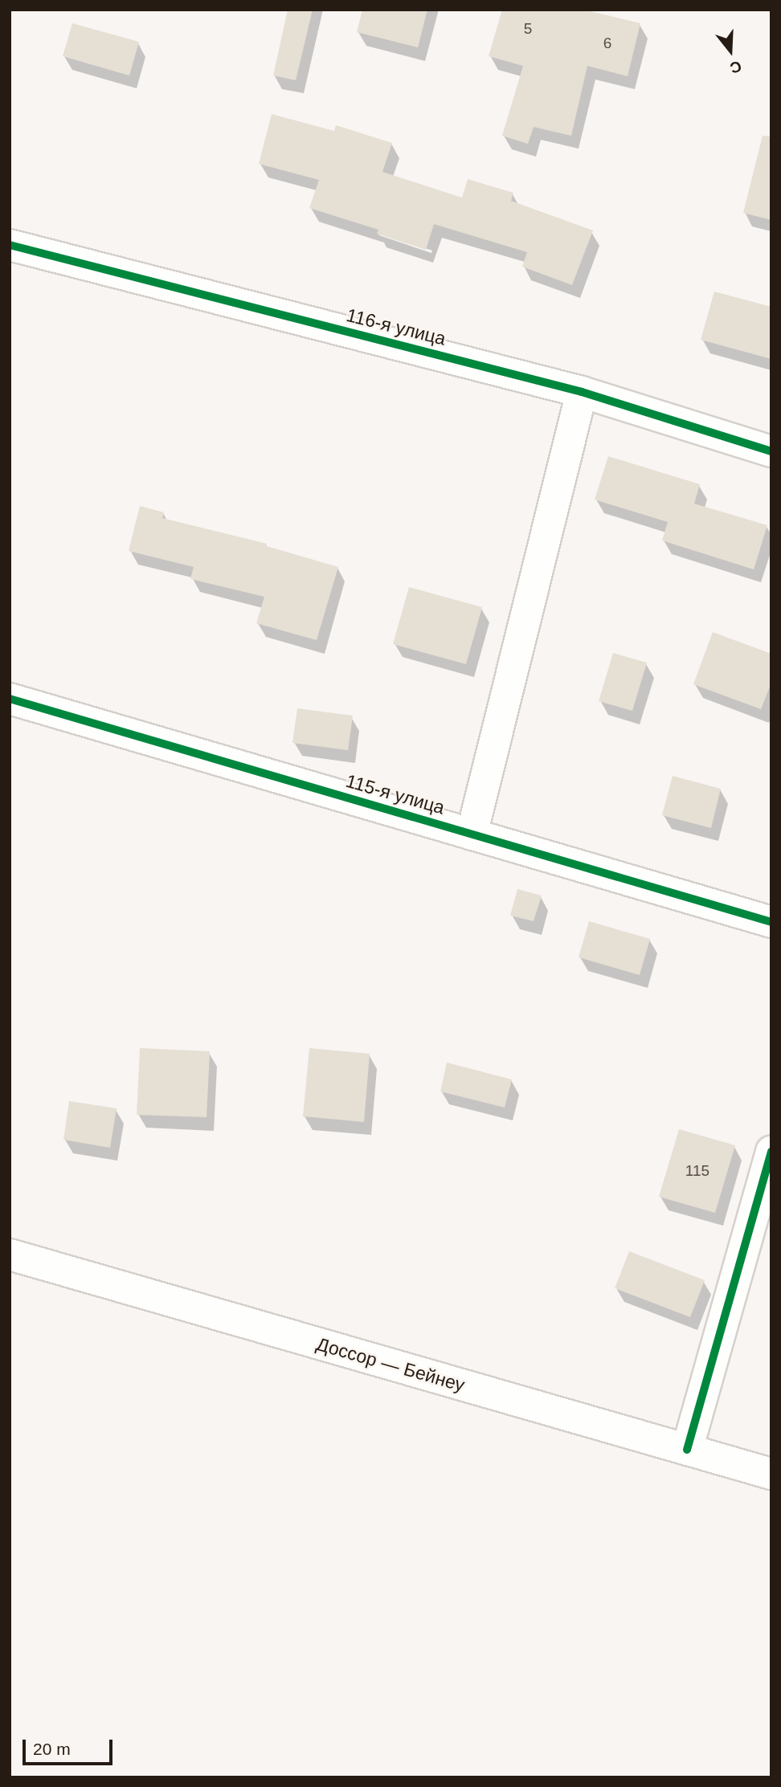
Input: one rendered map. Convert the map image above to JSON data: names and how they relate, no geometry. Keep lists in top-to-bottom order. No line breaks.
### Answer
{"streets":{"main road":["116-я улица","115-я улица","Доссор — Бейнеу"]},"house_numbers":["5","6","115"],"scale_bar":"20 m","north":"bottom"}
